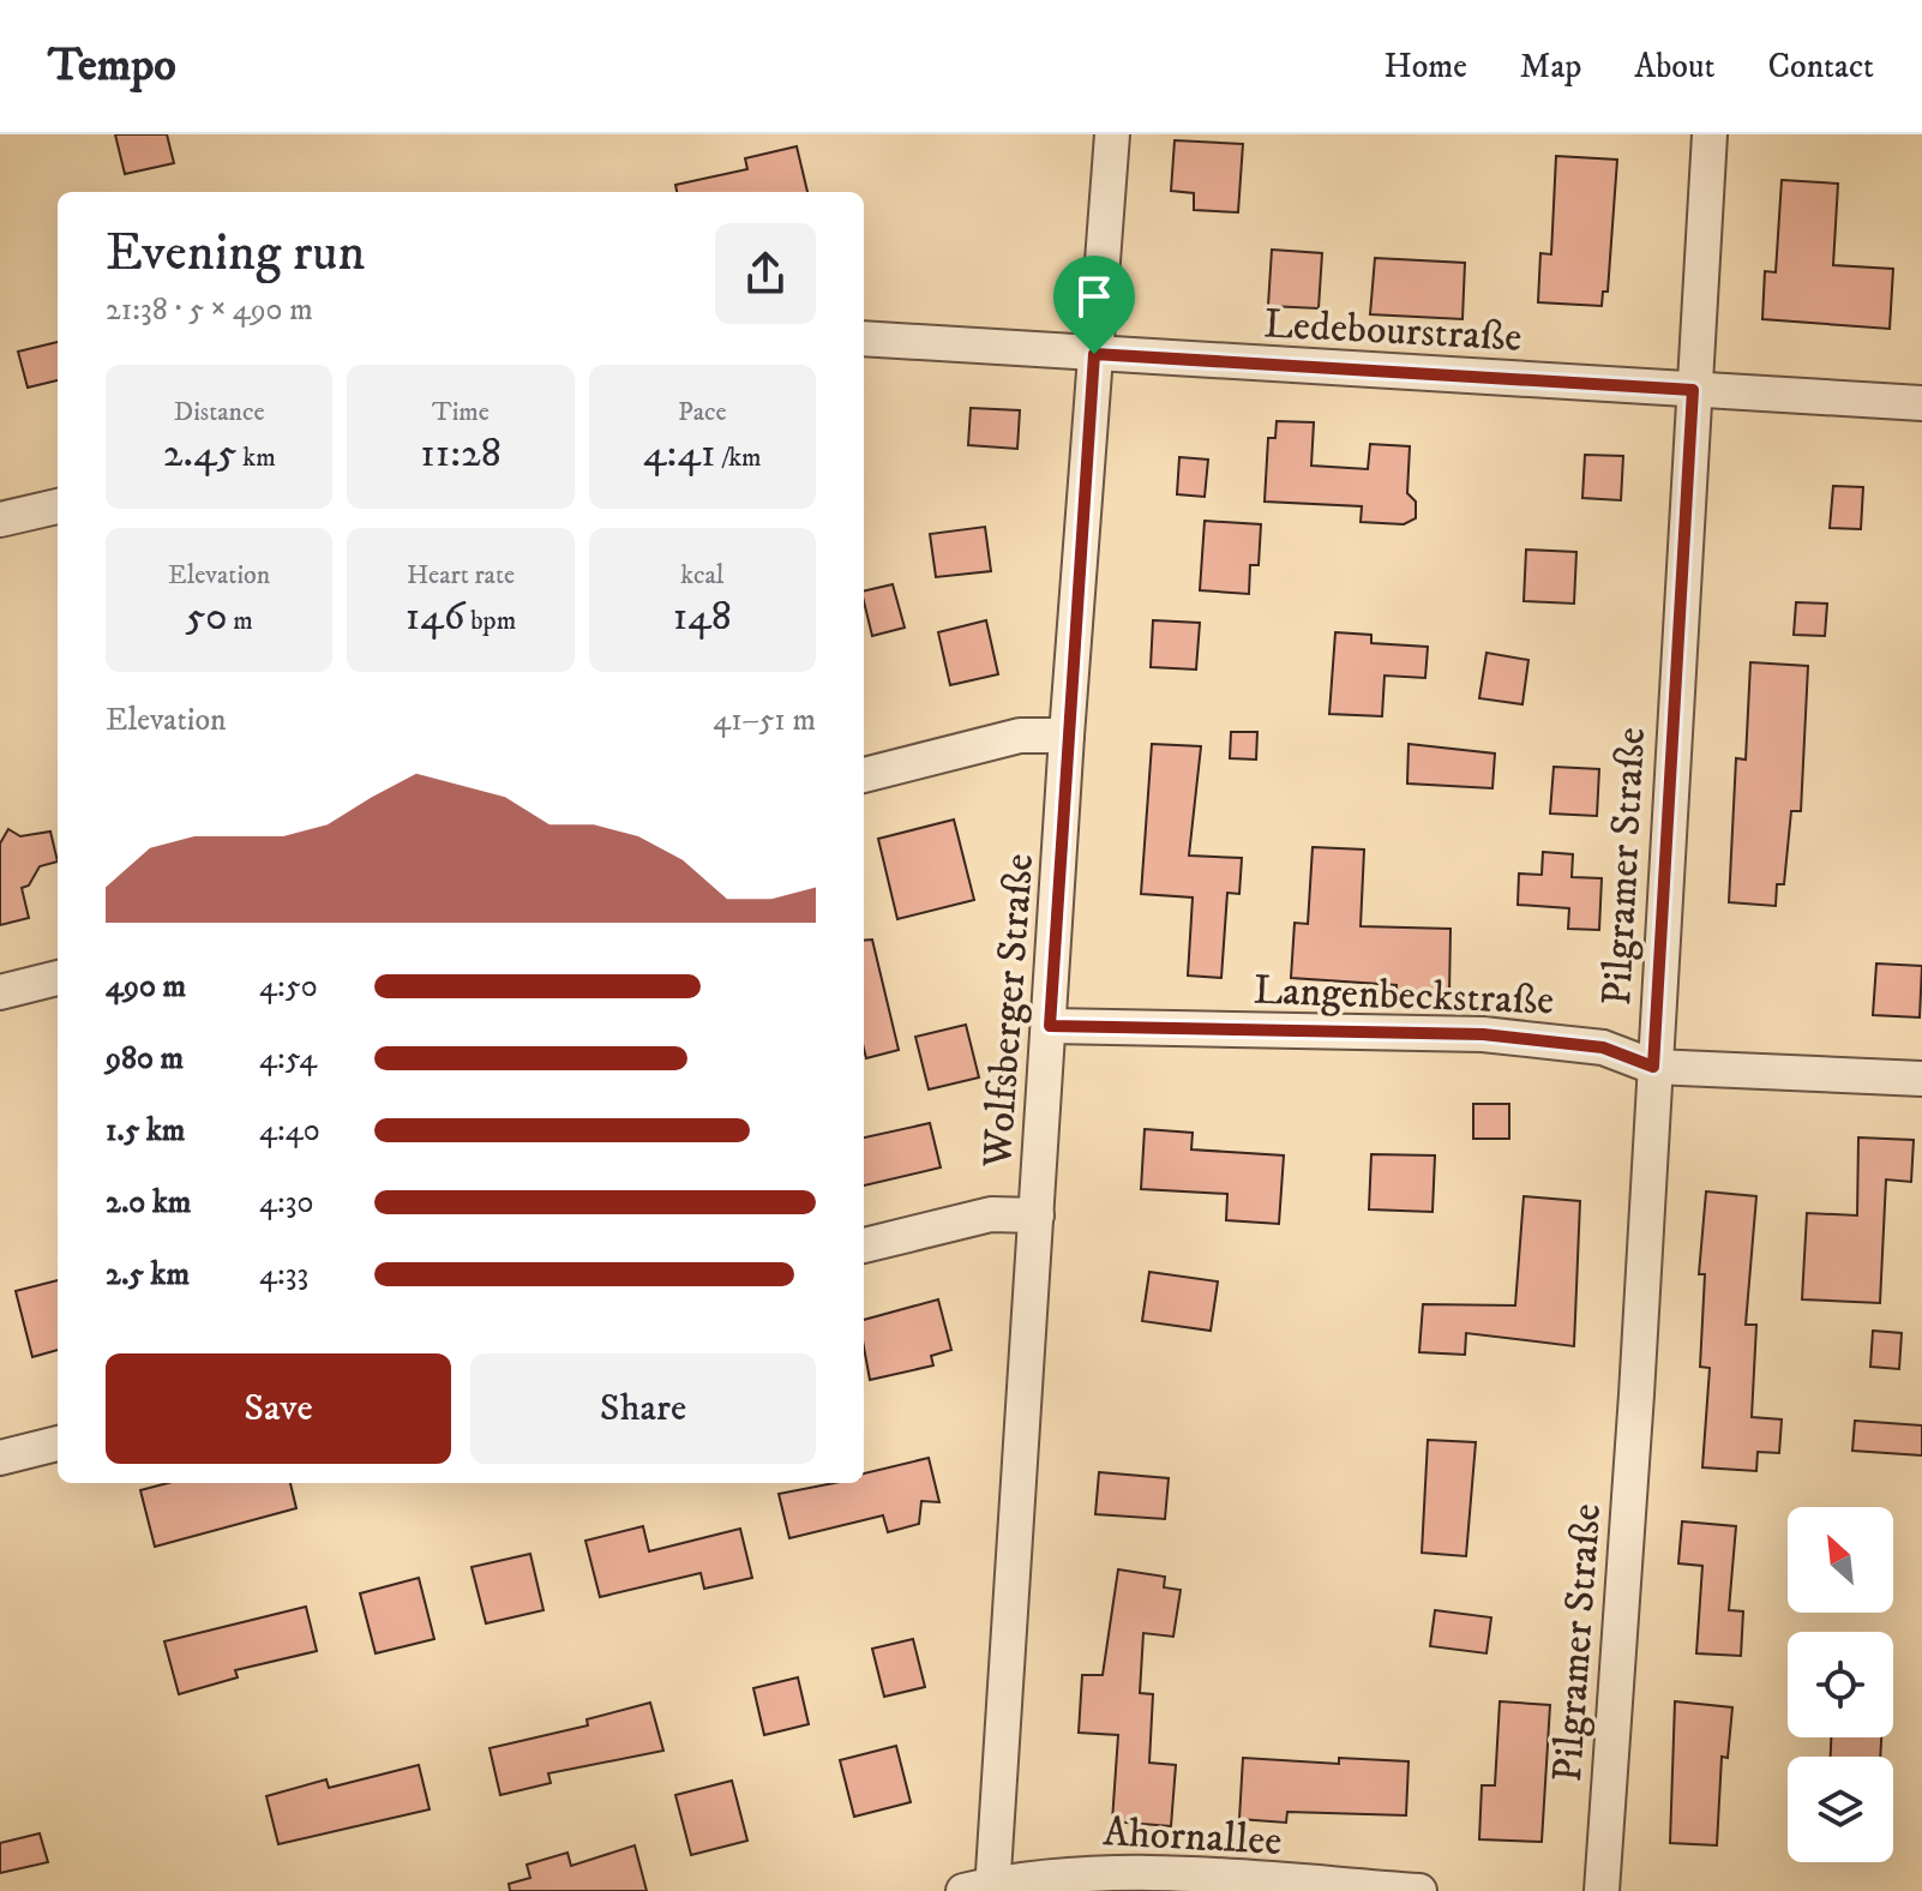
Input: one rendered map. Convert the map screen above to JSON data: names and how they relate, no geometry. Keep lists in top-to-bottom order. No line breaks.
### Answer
{"streets":{"street":["Ledebourstraße","Pilgramer Straße","Langenbeckstraße","Wolfsberger Straße","Ahornallee"]},"crossings":[["Ledebourstraße","Pilgramer Straße"],["Ledebourstraße","Wolfsberger Straße"],["Pilgramer Straße","Langenbeckstraße"],["Langenbeckstraße","Wolfsberger Straße"],["Wolfsberger Straße","Ahornallee"]],"north":"top left","page":{"header":"Tempo","nav":["Home","Map","About","Contact"],"heading":["Evening run","21:38 · 5 × 490 m"],"stats":[["Distance","2.45 km"],["Time","11:28"],["Pace","4:41 /km"],["Elevation","50 m"],["Heart rate","146 bpm"],["kcal","148"]],"chart":["Elevation","41–51 m"],"list":[{"name":"490 m","note":"4:50"},{"name":"980 m","note":"4:54"},{"name":"1.5 km","note":"4:40"},{"name":"2.0 km","note":"4:30"},{"name":"2.5 km","note":"4:33"}],"buttons":["Save","Share"]}}
